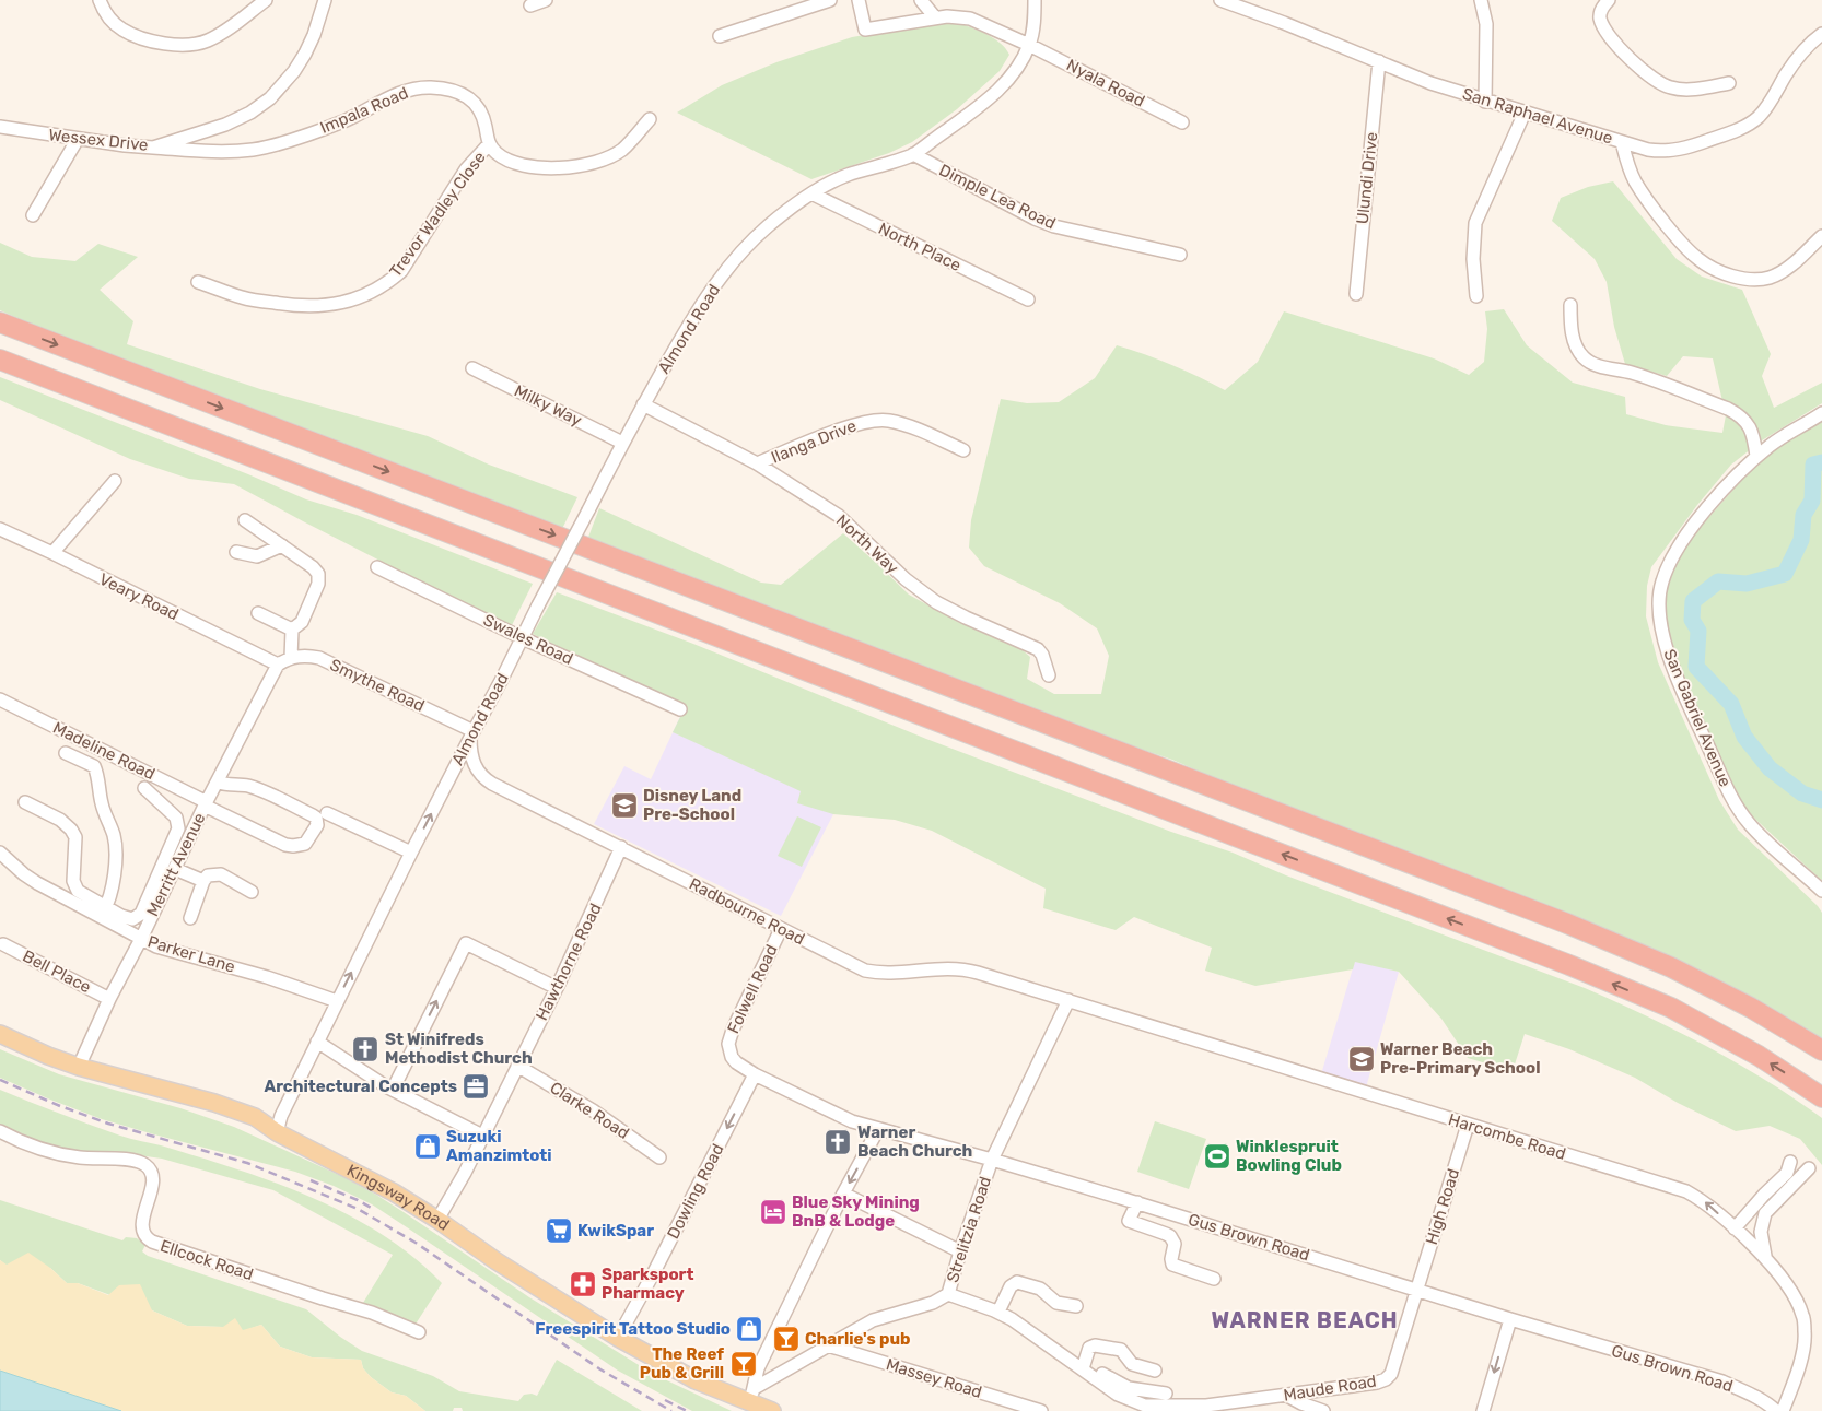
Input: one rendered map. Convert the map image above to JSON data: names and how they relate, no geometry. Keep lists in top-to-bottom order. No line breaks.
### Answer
{"streets":{"main road":["Kingsway Road"],"street":["Nyala Road","Impala Road","San Raphael Avenue","Wessex Drive","Ulundi Drive","Dimple Lea Road","Trevor Wadley Close","North Place","Almond Road","Milky Way","Ilanga Drive","North Way","Veary Road","Swales Road","Smythe Road","San Gabriel Avenue","Madeline Road","Merritt Avenue","Radbourne Road","Parker Lane","Hawthorne Road","Bell Place","Folwell Road","Clarke Road","Harcombe Road","Dowling Road","High Road","Strelitzia Road","Gus Brown Road","Ellcock Road","Massey Road","Maude Road"]},"crossings":[["Nyala Road","Almond Road"],["Impala Road","Wessex Drive"],["Impala Road","Trevor Wadley Close"],["San Raphael Avenue","Ulundi Drive"],["Dimple Lea Road","Almond Road"],["North Place","Almond Road"],["Almond Road","Milky Way"],["Almond Road","North Way"],["Almond Road","Swales Road"],["Almond Road","Smythe Road"],["Almond Road","Radbourne Road"],["Almond Road","Parker Lane"],["Almond Road","Kingsway Road"],["Ilanga Drive","North Way"],["Veary Road","Smythe Road"],["Veary Road","Merritt Avenue"],["Smythe Road","Merritt Avenue"],["Madeline Road","Merritt Avenue"],["Merritt Avenue","Parker Lane"],["Merritt Avenue","Bell Place"],["Merritt Avenue","Kingsway Road"],["Radbourne Road","Hawthorne Road"],["Radbourne Road","Folwell Road"],["Radbourne Road","Harcombe Road"],["Radbourne Road","Strelitzia Road"],["Hawthorne Road","Clarke Road"],["Hawthorne Road","Kingsway Road"],["Folwell Road","Gus Brown Road"],["Harcombe Road","High Road"],["Harcombe Road","Strelitzia Road"],["Dowling Road","Kingsway Road"],["Dowling Road","Gus Brown Road"],["Kingsway Road","Strelitzia Road"],["High Road","Gus Brown Road"],["High Road","Maude Road"],["Strelitzia Road","Gus Brown Road"],["Strelitzia Road","Massey Road"],["Strelitzia Road","Maude Road"],["Gus Brown Road","Maude Road"]],"one_way":["Dowling Road"],"districts":["WARNER BEACH"],"places":{"school or university":["Disney Land Pre-School","Warner Beach Pre-Primary School"],"church":["St Winifreds Methodist Church","Warner Beach Church"],"office":["Architectural Concepts"],"shop":["Suzuki Amanzimtoti","Freespirit Tattoo Studio"],"sports":["Winklespruit Bowling Club"],"hotel":["Blue Sky Mining BnB & Lodge"],"supermarket":["KwikSpar"],"pharmacy":["Sparksport Pharmacy"],"bar":["Charlie's pub","The Reef Pub & Grill"]}}
